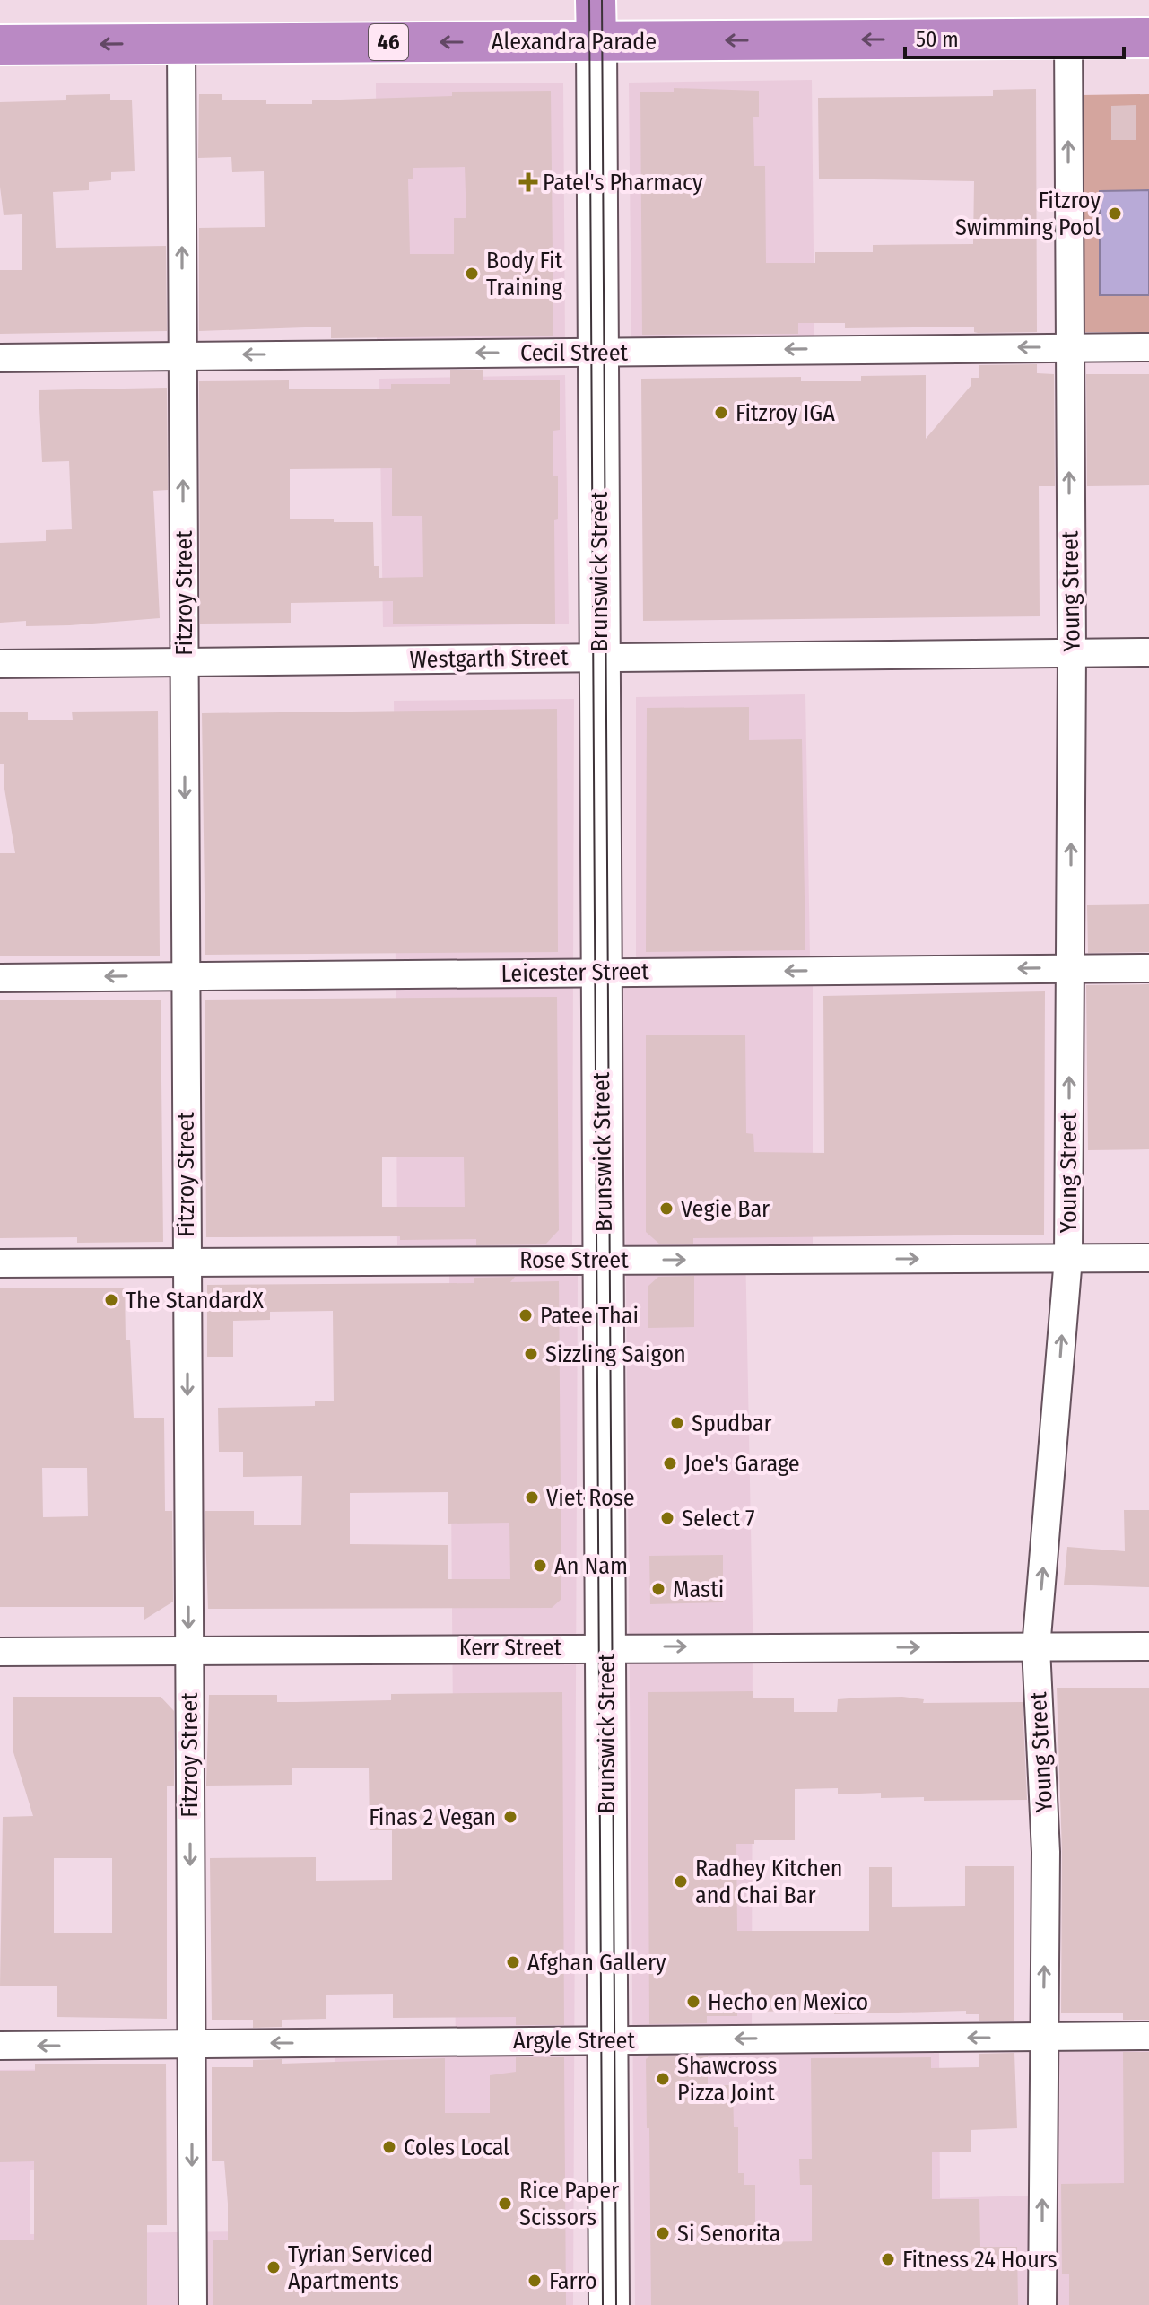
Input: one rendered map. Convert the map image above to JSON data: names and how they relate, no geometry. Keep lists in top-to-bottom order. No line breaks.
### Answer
{"streets":{"highway":["Alexandra Parade","46","Brunswick Street"],"street":["Cecil Street","Young Street","Fitzroy Street","Westgarth Street","Leicester Street","Rose Street","Kerr Street","Argyle Street"]},"crossings":[["Alexandra Parade","Brunswick Street"],["Alexandra Parade","Young Street"],["Alexandra Parade","Fitzroy Street"],["Cecil Street","Brunswick Street"],["Cecil Street","Young Street"],["Cecil Street","Fitzroy Street"],["Brunswick Street","Westgarth Street"],["Brunswick Street","Leicester Street"],["Brunswick Street","Rose Street"],["Brunswick Street","Kerr Street"],["Brunswick Street","Argyle Street"],["Young Street","Westgarth Street"],["Young Street","Leicester Street"],["Young Street","Rose Street"],["Young Street","Kerr Street"],["Young Street","Argyle Street"],["Fitzroy Street","Westgarth Street"],["Fitzroy Street","Leicester Street"],["Fitzroy Street","Rose Street"],["Fitzroy Street","Kerr Street"],["Fitzroy Street","Argyle Street"]],"one_way":["Alexandra Parade","Cecil Street","Young Street","Leicester Street","Rose Street","Kerr Street","Argyle Street"],"places":{"health":["Patel's Pharmacy"],"other":["Fitzroy Swimming Pool","Body Fit Training","Fitzroy IGA","Vegie Bar","The StandardX","Patee Thai","Sizzling Saigon","Spudbar","Joe's Garage","Viet Rose","Select 7","An Nam","Masti","Finas 2 Vegan","Radhey Kitchen and Chai Bar","Afghan Gallery","Hecho en Mexico","Shawcross Pizza Joint","Coles Local","Rice Paper Scissors","Si Senorita","Fitness 24 Hours","Tyrian Serviced Apartments","Farro"]},"scale_bar":"50 m"}
